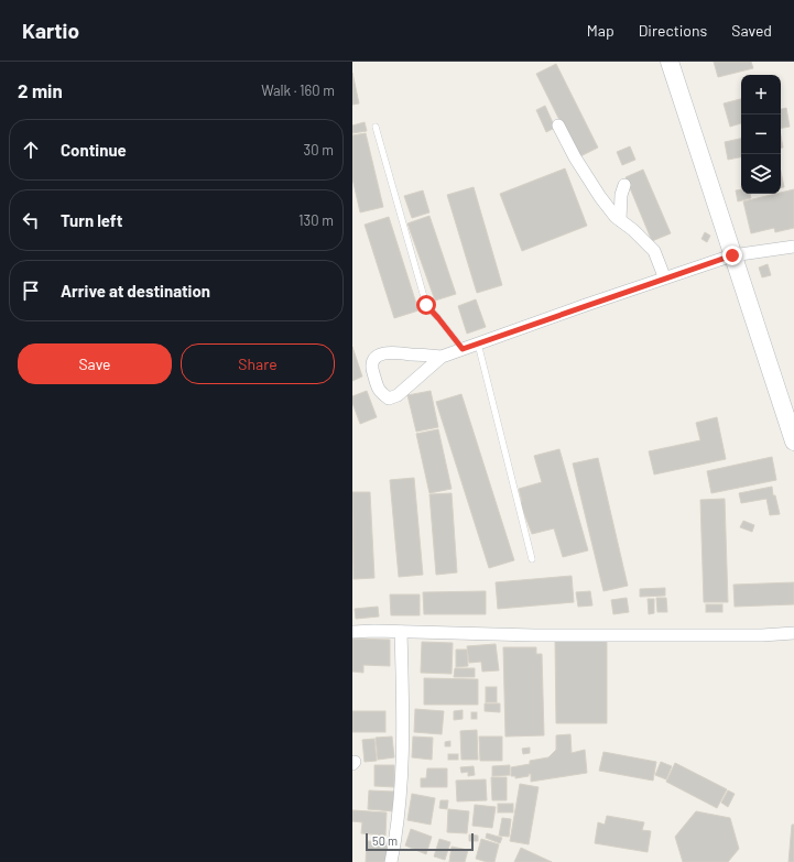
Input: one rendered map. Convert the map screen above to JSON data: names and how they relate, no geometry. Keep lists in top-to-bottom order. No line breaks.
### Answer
{"scale_bar":"50 m","page":{"header":"Kartio","nav":["Map","Directions","Saved"],"heading":["2 min","Walk · 160 m"],"map_buttons":["+","−"],"list":[["Continue","30 m"],["Turn left","130 m"],"Arrive at destination"],"buttons":["Save","Share"],"scale":"50 m"}}
